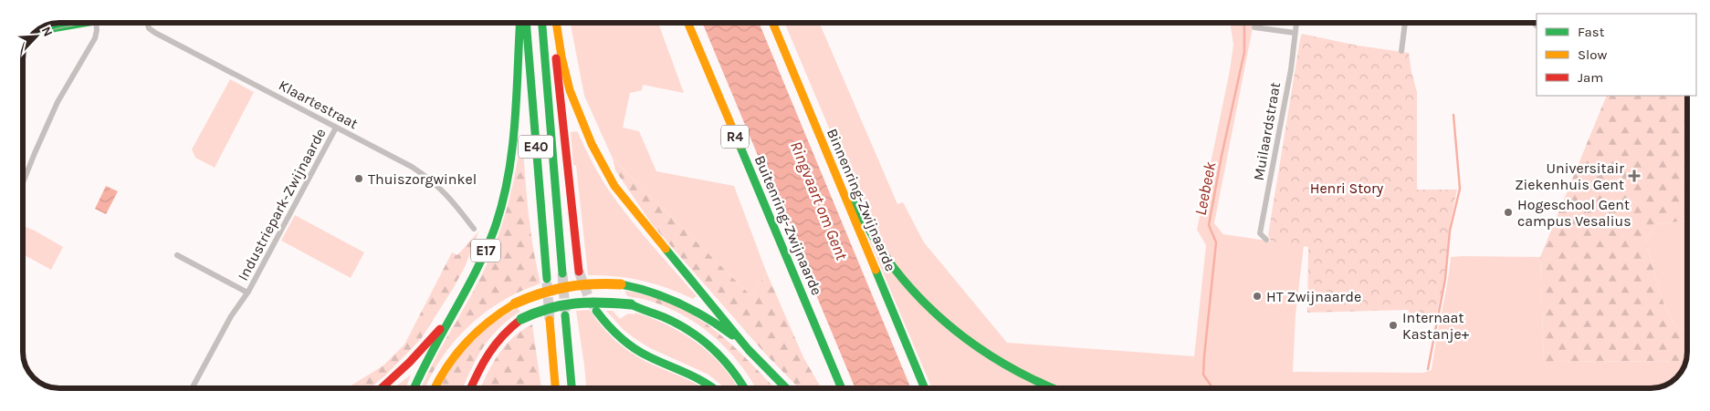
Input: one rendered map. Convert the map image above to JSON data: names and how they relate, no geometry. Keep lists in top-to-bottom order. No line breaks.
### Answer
{"streets":{"main road":["R4","E40","Binnenring-Zwijnaarde","Buitenring-Zwijnaarde","E17"],"street":["Klaartestraat","Muilaardstraat","Industriepark-Zwijnaarde"]},"crossings":[["Klaartestraat","Industriepark-Zwijnaarde"]],"water":["Leebeek","Ringvaart om Gent"],"parks":["Henri Story"],"places":{"health":["Universitair Ziekenhuis Gent"],"other":["Thuiszorgwinkel","Hogeschool Gent campus Vesalius","HT Zwijnaarde","Internaat Kastanje+"]},"legend":["Fast","Slow","Jam"],"north":"top right"}
